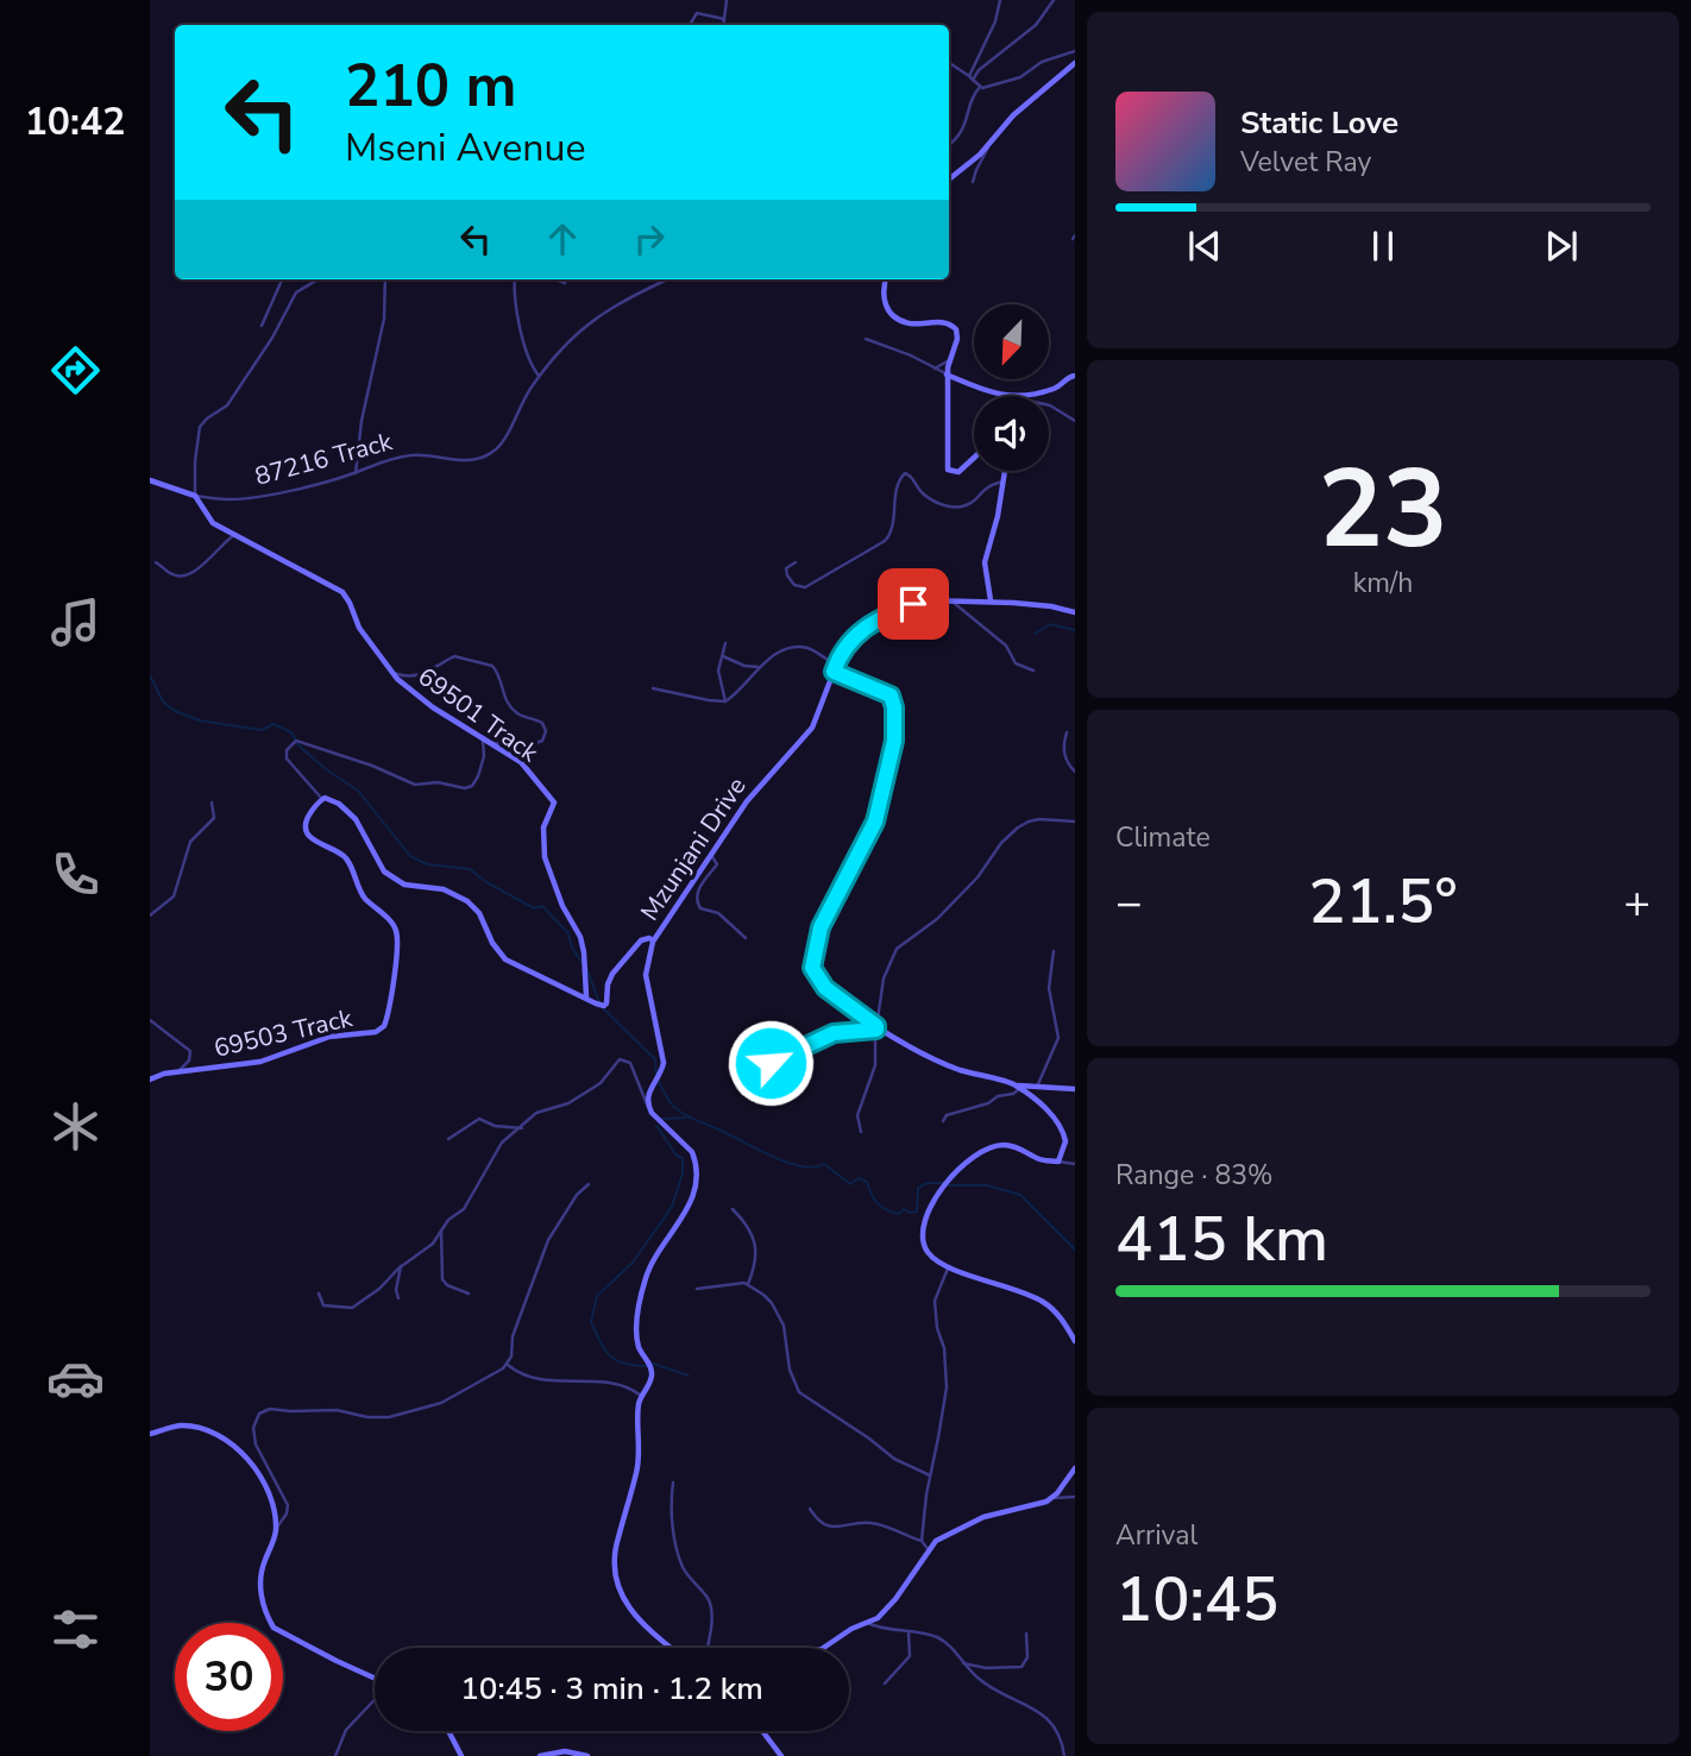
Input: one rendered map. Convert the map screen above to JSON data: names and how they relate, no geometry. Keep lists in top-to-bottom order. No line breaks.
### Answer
{"streets":{"street":["87216 Track","69501 Track","Mzunjani Drive","69503 Track"]},"crossings":[["87216 Track","69501 Track"]],"north":"bottom left","page":{"tabs":"10:42","turn":["210 m","Mseni Avenue"],"song":["Static Love","Velvet Ray"],"tile":[["23","km/h"],"Climate",["Range · 83%","415 km"],["Arrival","10:45"]],"heat":["−","21.5°","+"],"limit":"30","trip":"10:45 · 3 min · 1.2 km"}}
